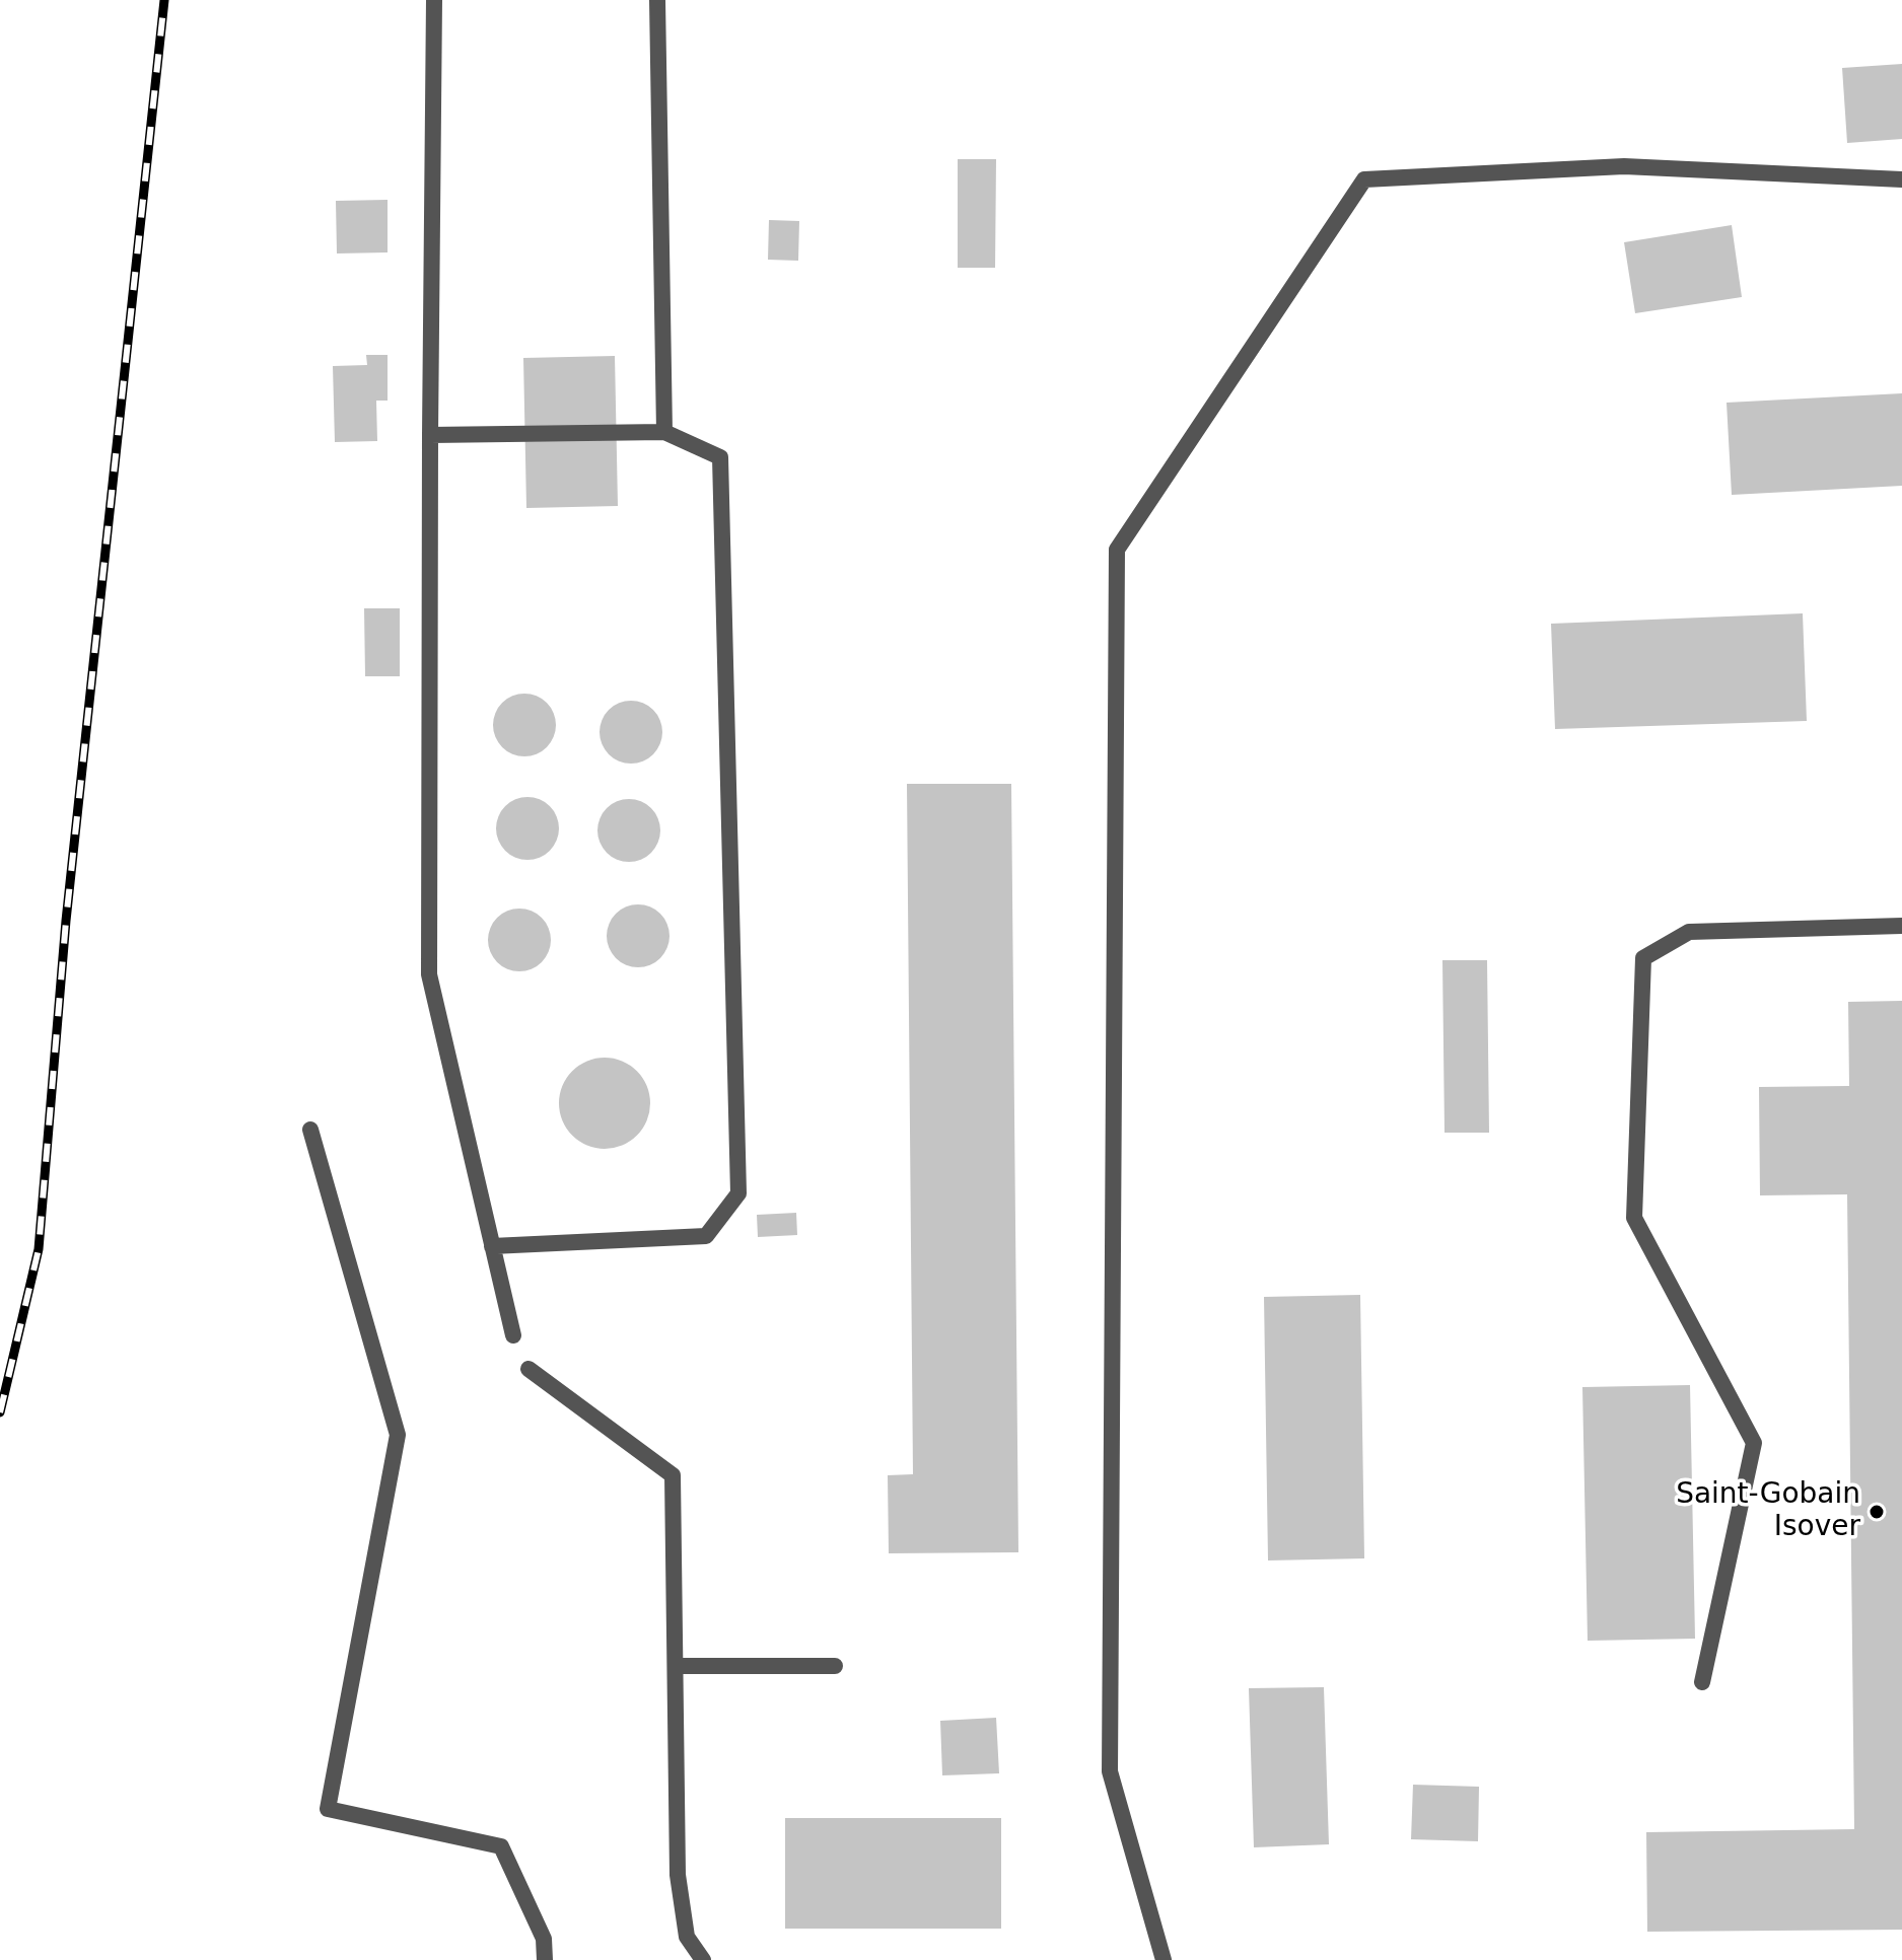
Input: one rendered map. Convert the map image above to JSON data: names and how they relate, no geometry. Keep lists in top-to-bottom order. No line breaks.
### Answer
{"places":["Saint-Gobain Isover"]}
